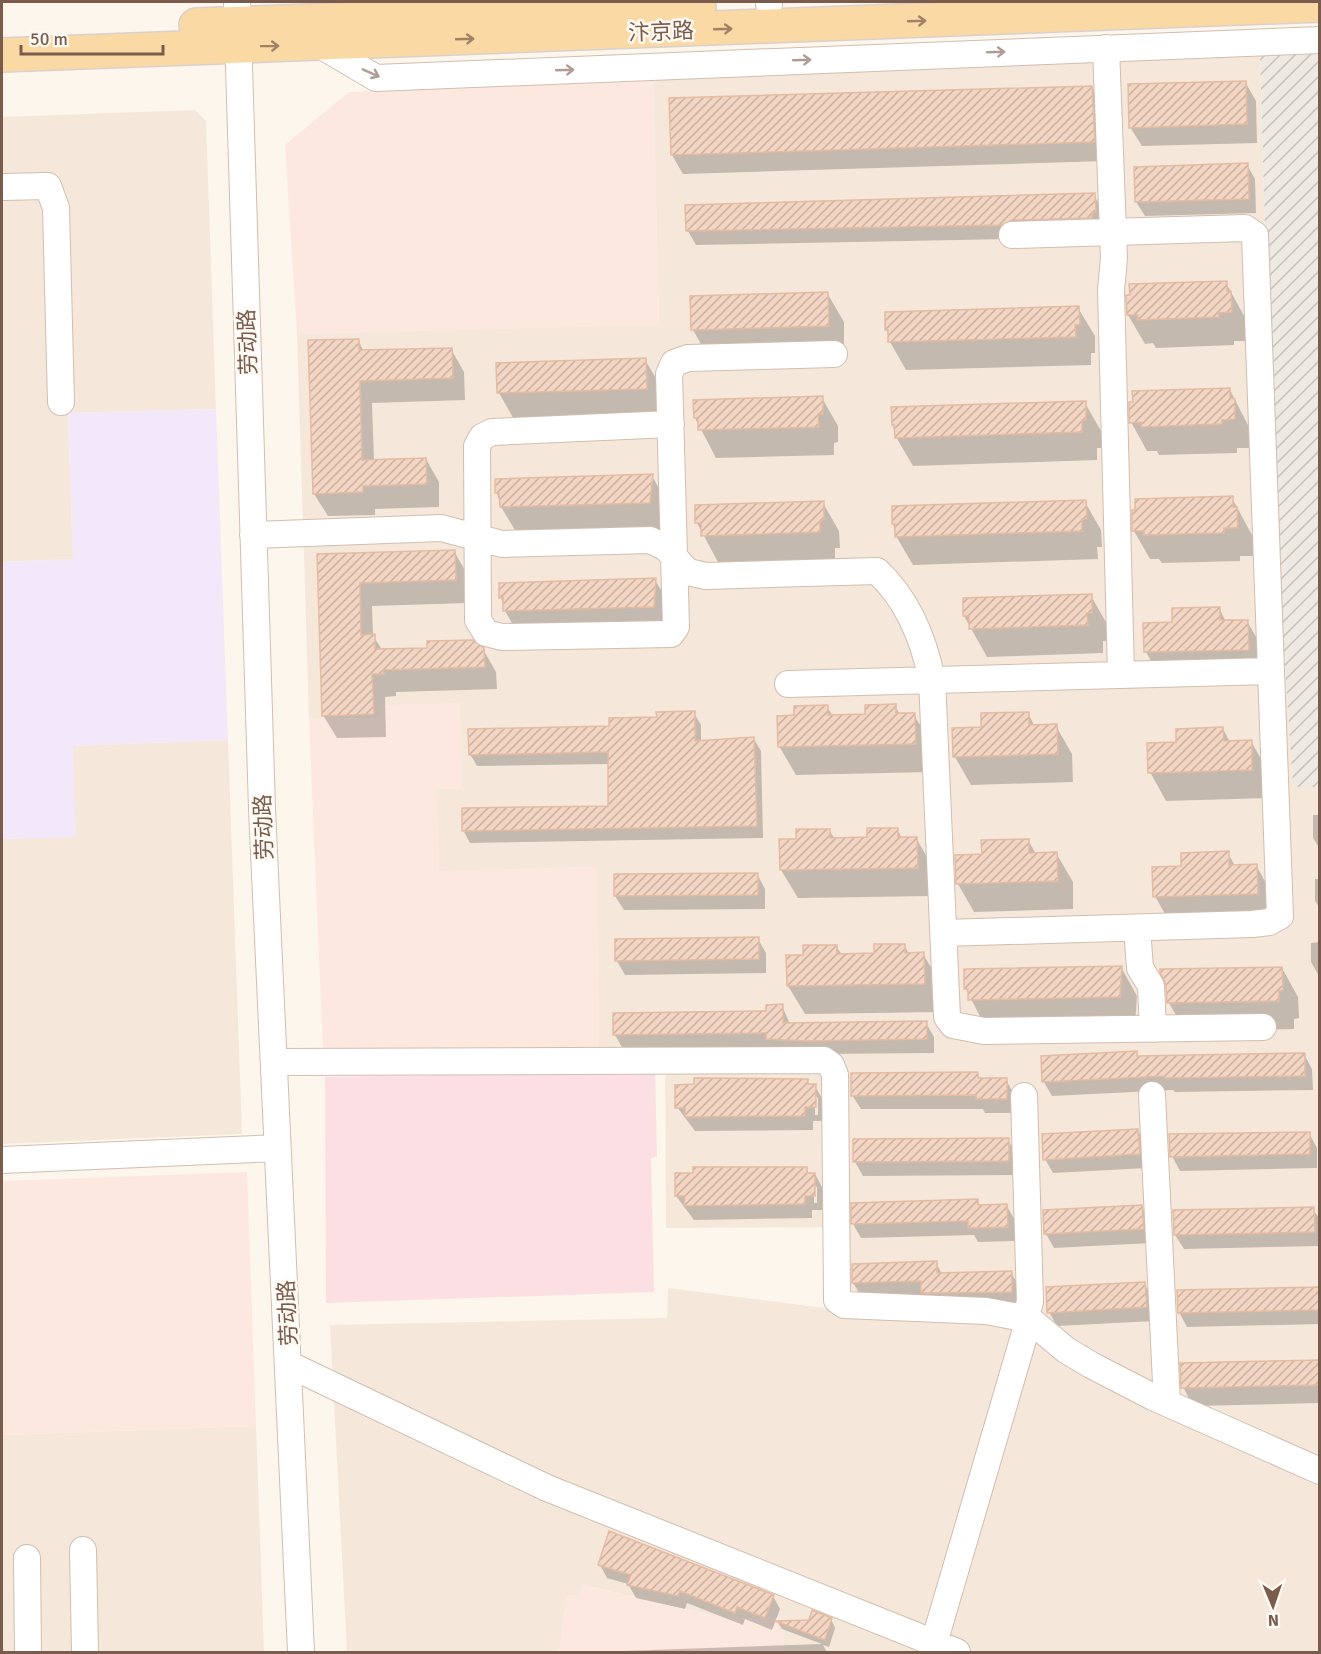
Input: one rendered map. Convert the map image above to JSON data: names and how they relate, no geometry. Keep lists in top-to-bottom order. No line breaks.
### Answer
{"streets":{"main road":["汴京路"],"street":["劳动路"]},"crossings":[["汴京路","劳动路"]],"scale_bar":"50 m","north":"bottom"}
